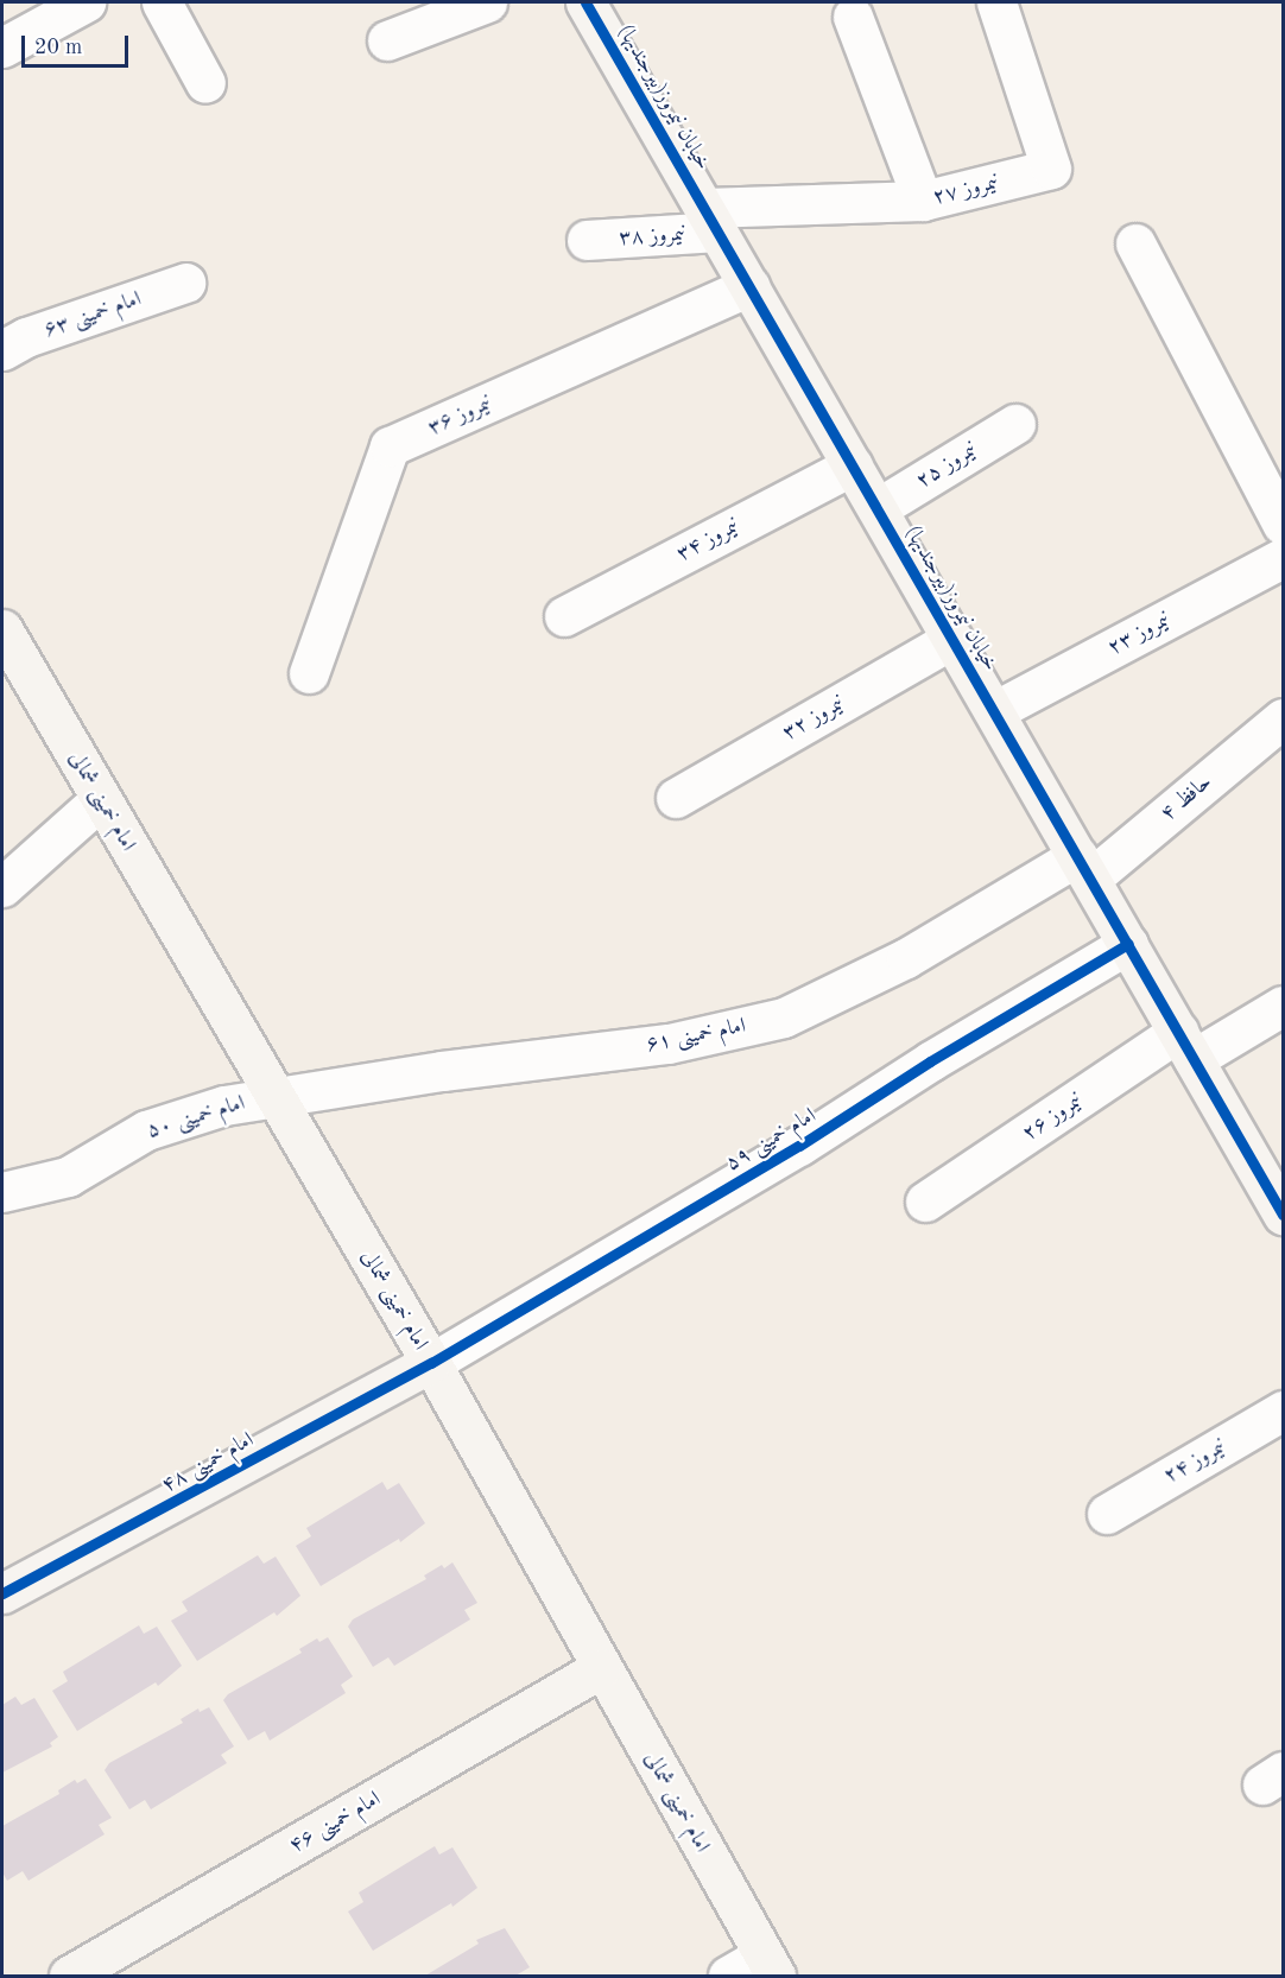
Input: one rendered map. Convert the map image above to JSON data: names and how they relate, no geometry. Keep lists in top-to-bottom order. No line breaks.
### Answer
{"streets":{"street":["خیابان نیمروز(بیرجندیها)","نیمروز ۲۷","نیمروز ۳۸","امام خمینی ۶۳","نیمروز ۳۶","نیمروز ۲۵","نیمروز ۳۴","نیمروز ۲۳","نیمروز ۳۲","حافظ ۴","امام خمینی شمالی","امام خمینی ۶۱","امام خمینی ۵۰","نیمروز ۲۶","امام خمینی ۵۹","نیمروز ۲۴","امام خمینی ۴۸","امام خمینی ۴۶"]},"crossings":[["خیابان نیمروز(بیرجندیها)","نیمروز ۲۷"],["خیابان نیمروز(بیرجندیها)","نیمروز ۳۸"],["خیابان نیمروز(بیرجندیها)","نیمروز ۳۶"],["خیابان نیمروز(بیرجندیها)","نیمروز ۲۵"],["خیابان نیمروز(بیرجندیها)","نیمروز ۳۴"],["خیابان نیمروز(بیرجندیها)","نیمروز ۲۳"],["خیابان نیمروز(بیرجندیها)","نیمروز ۳۲"],["خیابان نیمروز(بیرجندیها)","حافظ ۴"],["خیابان نیمروز(بیرجندیها)","امام خمینی ۶۱"],["خیابان نیمروز(بیرجندیها)","نیمروز ۲۶"],["خیابان نیمروز(بیرجندیها)","امام خمینی ۵۹"],["نیمروز ۲۷","نیمروز ۳۸"],["حافظ ۴","امام خمینی ۶۱"],["امام خمینی شمالی","امام خمینی ۶۱"],["امام خمینی شمالی","امام خمینی ۵۰"],["امام خمینی شمالی","امام خمینی ۵۹"],["امام خمینی شمالی","امام خمینی ۴۸"],["امام خمینی شمالی","امام خمینی ۴۶"],["امام خمینی ۶۱","امام خمینی ۵۰"],["امام خمینی ۵۹","امام خمینی ۴۸"]],"scale_bar":"20 m"}
